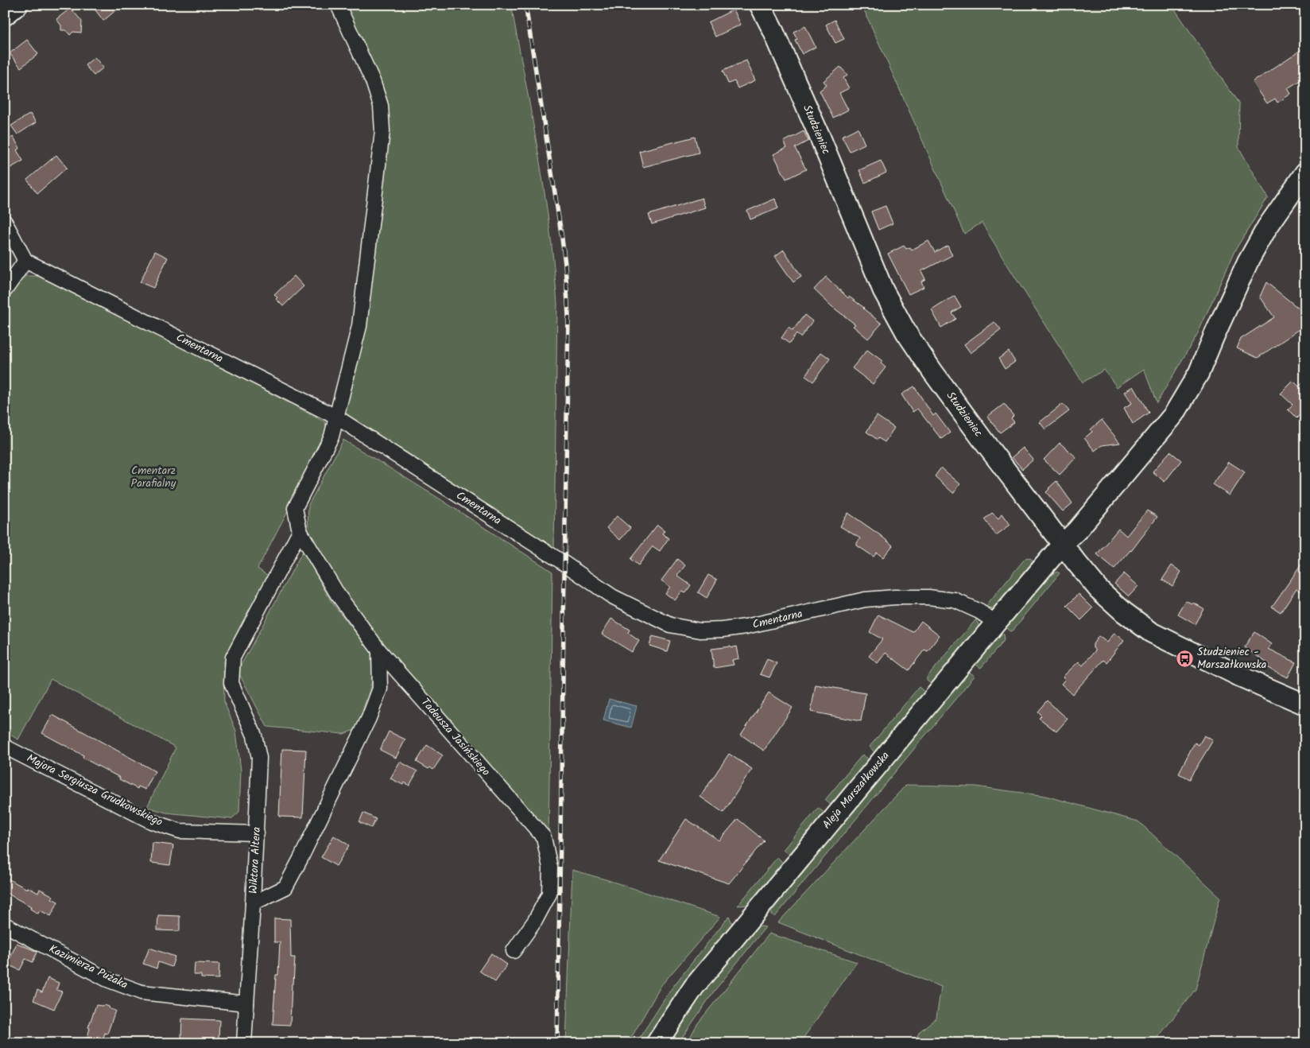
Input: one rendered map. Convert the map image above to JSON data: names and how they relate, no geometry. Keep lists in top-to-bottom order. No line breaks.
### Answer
{"streets":{"main road":["Studzieniec","Aleja Marszałkowska"],"street":["Cmentarna","Tadeusza Jasińskiego","Majora Sergiusza Grudkowskiego","Wiktora Altera","Kazimierza Pużaka"]},"crossings":[["Studzieniec","Aleja Marszałkowska"],["Cmentarna","Tadeusza Jasińskiego"],["Cmentarna","Aleja Marszałkowska"],["Tadeusza Jasińskiego","Wiktora Altera"],["Majora Sergiusza Grudkowskiego","Wiktora Altera"],["Wiktora Altera","Kazimierza Pużaka"]],"parks":["Cmentarz Parafialny"],"places":{"bus stop":["Studzieniec - Marszałkowska"]}}
